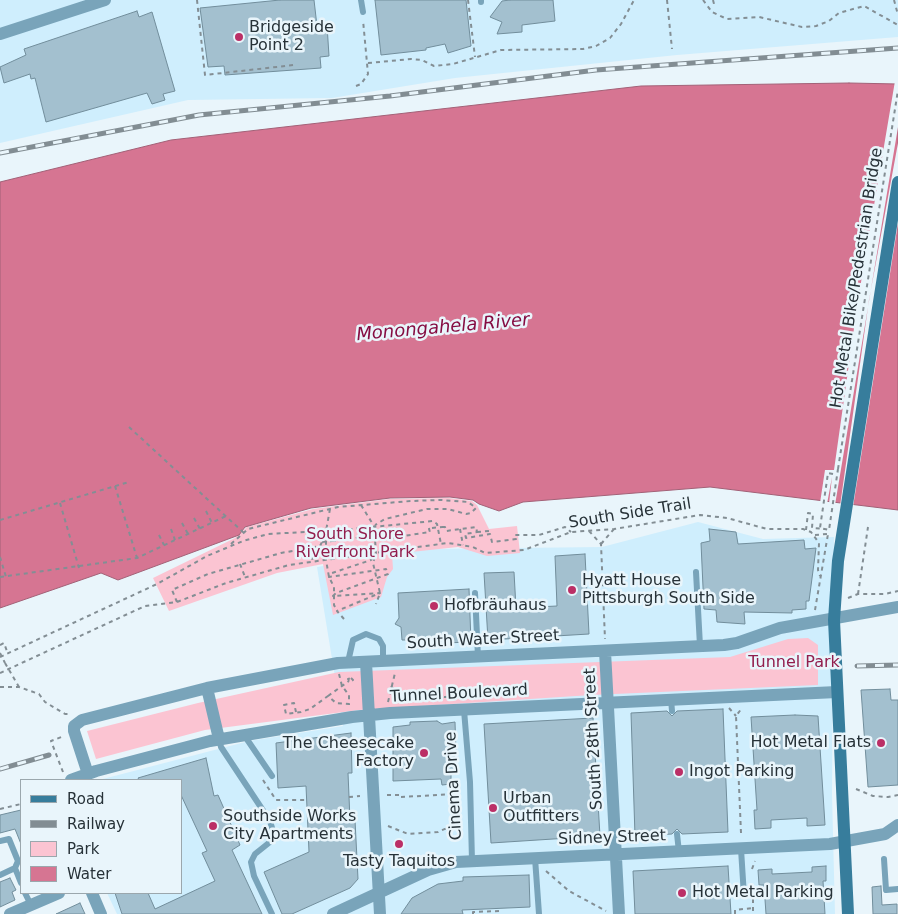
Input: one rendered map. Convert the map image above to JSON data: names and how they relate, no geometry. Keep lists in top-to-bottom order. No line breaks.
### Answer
{"streets":{"street":["South Water Street","Tunnel Boulevard","South 28th Street","Sidney Street"],"lane":["Cinema Drive"],"path":["Hot Metal Bike/Pedestrian Bridge","South Side Trail"]},"crossings":[["South Water Street","South 28th Street"],["Tunnel Boulevard","South 28th Street"],["Tunnel Boulevard","Cinema Drive"],["South 28th Street","Sidney Street"],["Cinema Drive","Sidney Street"]],"water":["Monongahela River"],"parks":["South Shore Riverfront Park","Tunnel Park"],"places":["Bridgeside Point 2","Hyatt House Pittsburgh South Side","Hofbräuhaus","Hot Metal Flats","The Cheesecake Factory","Ingot Parking","Urban Outfitters","Southside Works City Apartments","Tasty Taquitos","Hot Metal Parking"],"legend":["Road","Railway","Park","Water"]}
